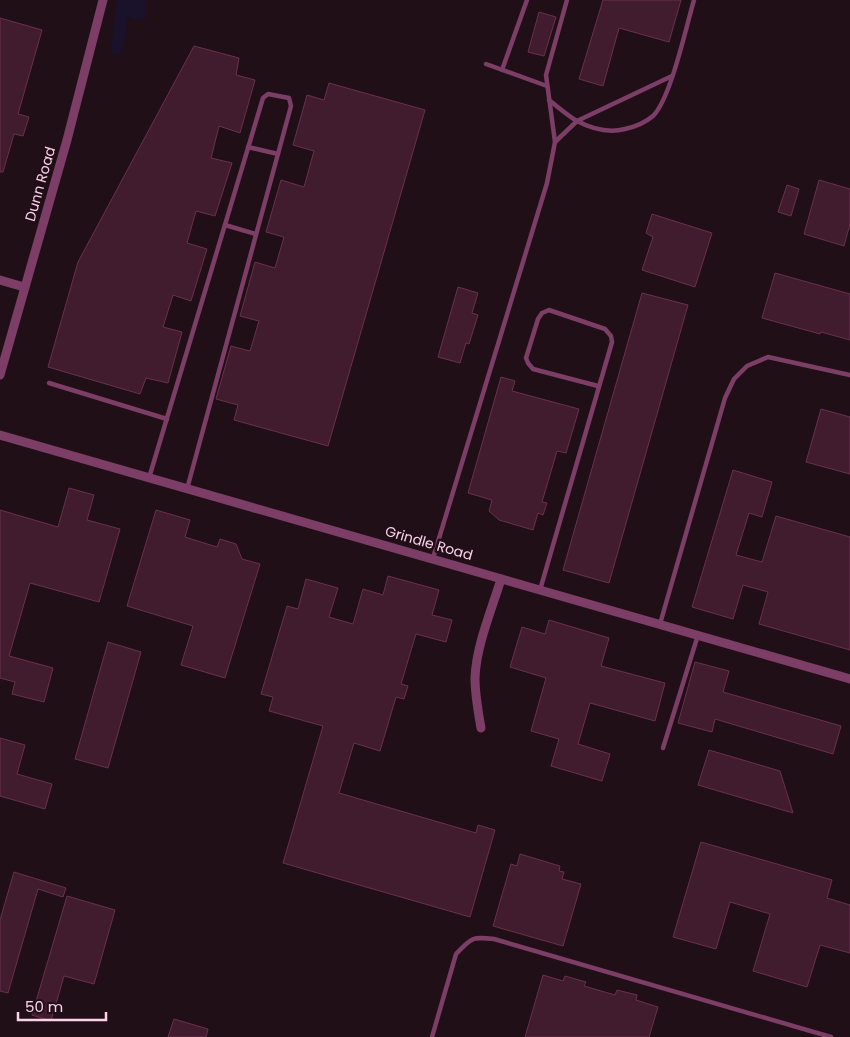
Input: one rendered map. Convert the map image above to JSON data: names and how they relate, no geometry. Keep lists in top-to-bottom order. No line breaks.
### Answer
{"streets":{"street":["Dunn Road","Grindle Road"]},"scale_bar":"50 m"}
